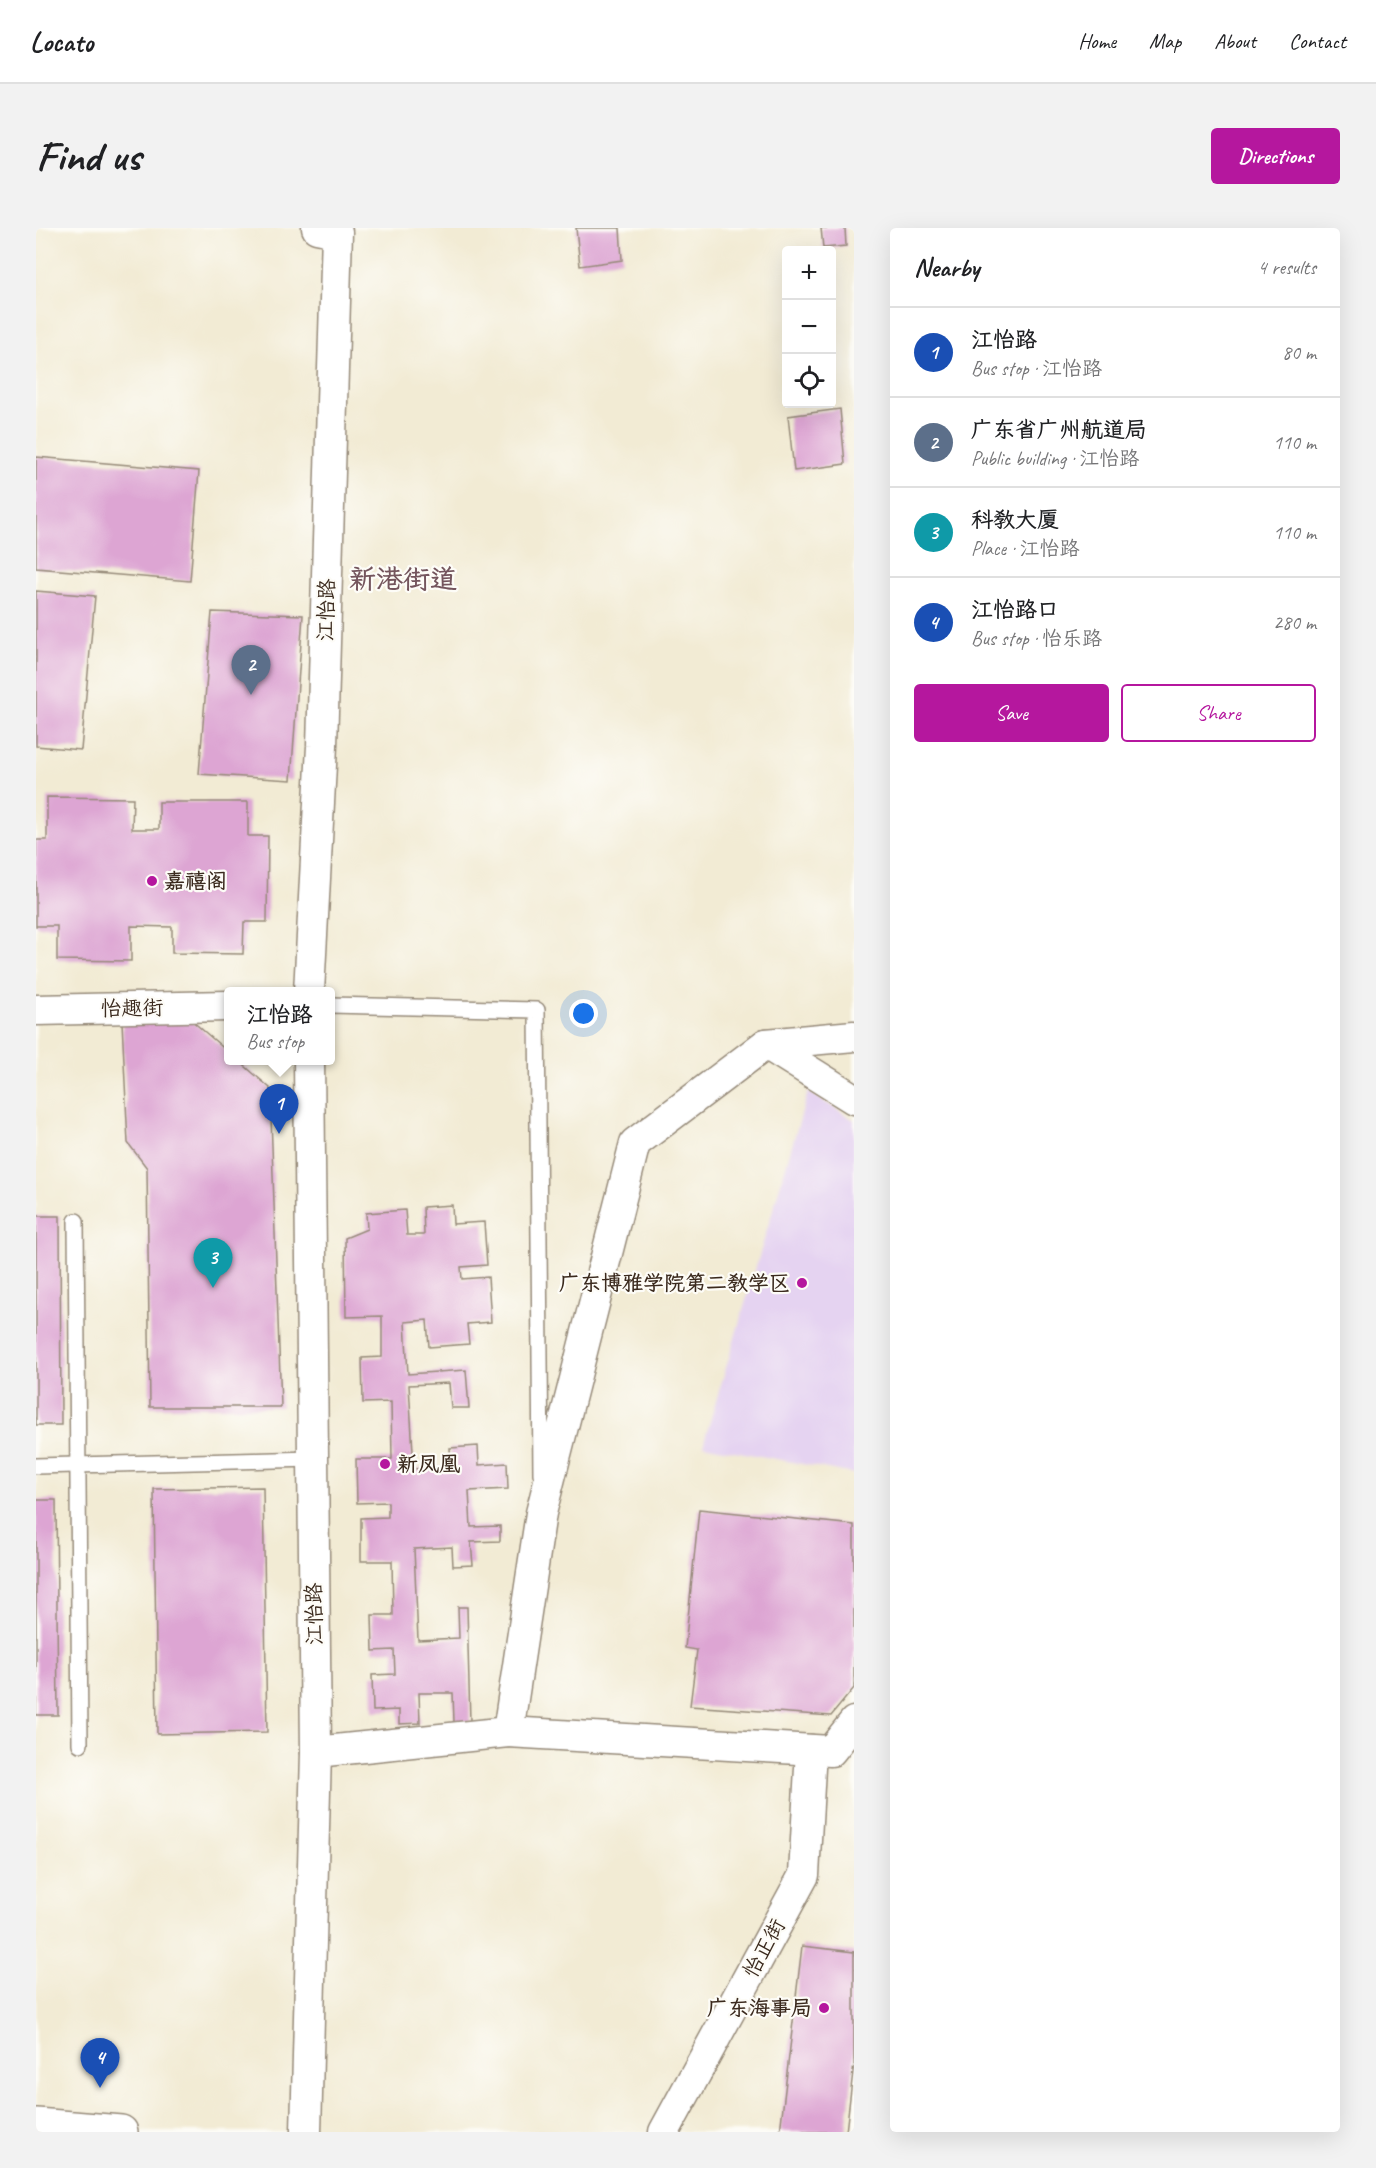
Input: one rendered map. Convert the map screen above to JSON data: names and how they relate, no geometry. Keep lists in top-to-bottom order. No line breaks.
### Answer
{"streets":{"street":["江怡路","怡趣街","怡正街"]},"districts":["新港街道"],"places":["嘉禧阁","广东博雅学院第二教学区","新凤凰","广东海事局"],"page":{"header":"Locato","nav":["Home","Map","About","Contact"],"buttons":["Directions",["Save","Share"]],"title":"Find us","heading":["Nearby","4 results"],"map_buttons":["+","−"],"list":[{"mark":"1","name":"江怡路","note":"Bus stop · 江怡路","value":"80 m"},{"mark":"2","name":"广东省广州航道局","note":"Public building · 江怡路","value":"110 m"},{"mark":"3","name":"科教大厦","note":"Place · 江怡路","value":"110 m"},{"mark":"4","name":"江怡路口","note":"Bus stop · 怡乐路","value":"280 m"}],"pins":["2","1","3","4"],"popup":["江怡路","Bus stop"]}}
